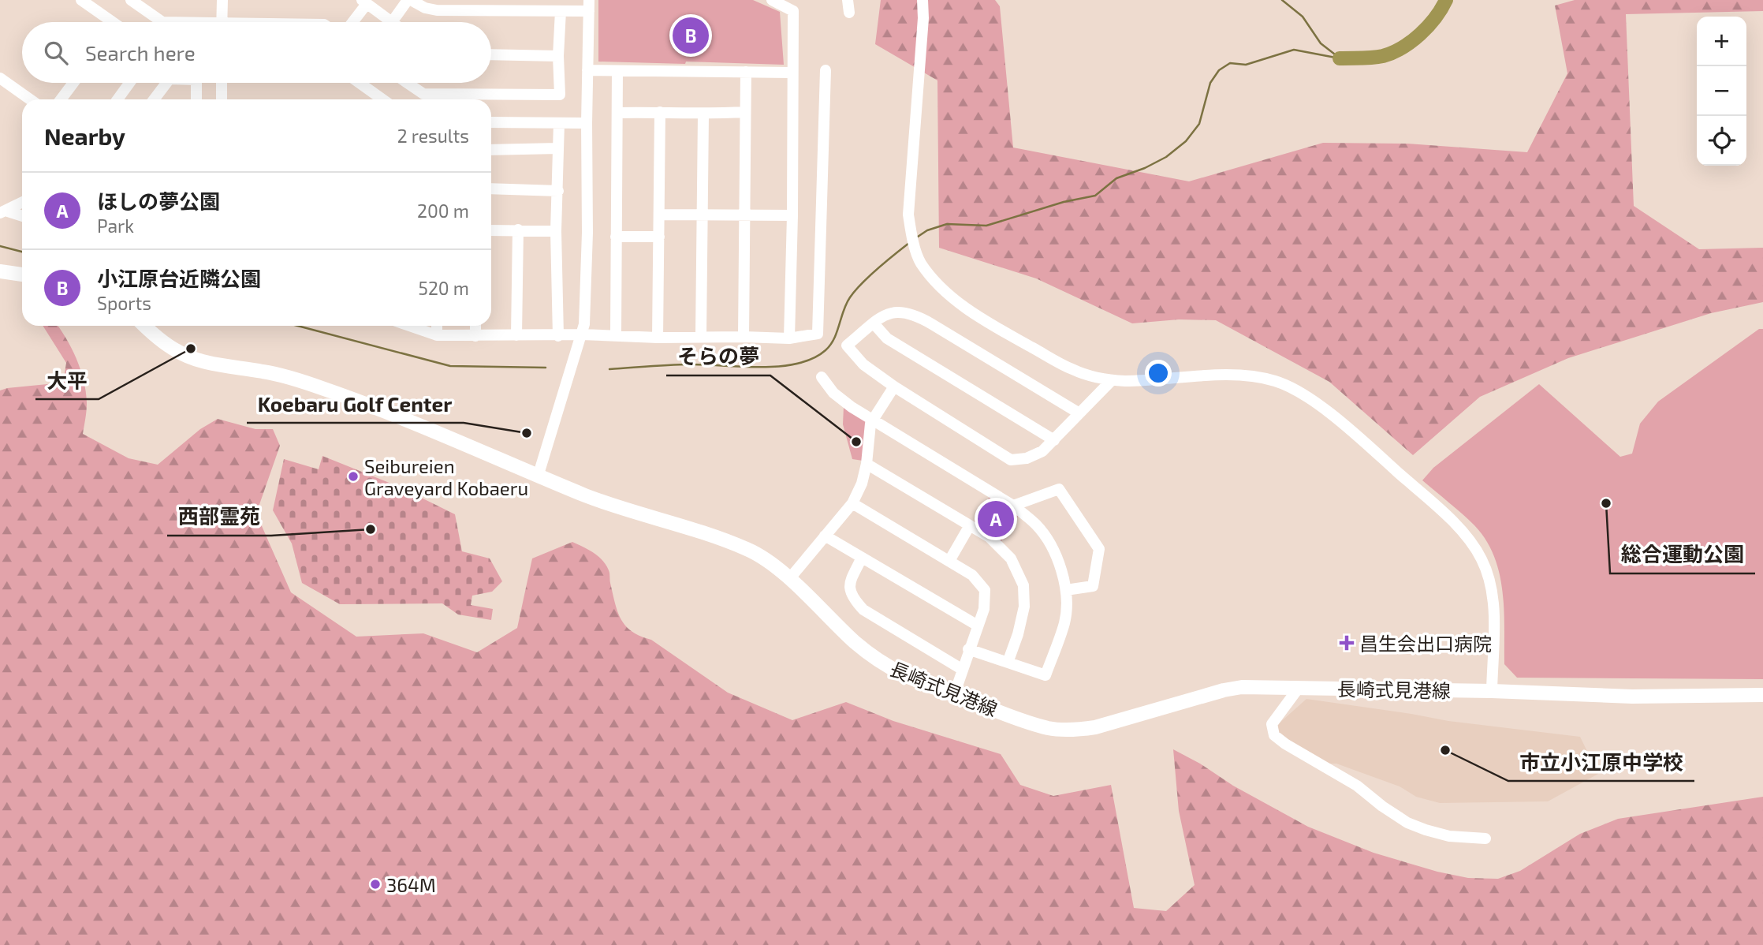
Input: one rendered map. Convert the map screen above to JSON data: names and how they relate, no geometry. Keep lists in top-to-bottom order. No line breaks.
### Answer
{"streets":{"main road":["長崎式見港線"]},"places":{"other":["大平","Koebaru Golf Center","そらの夢","Seibureien Graveyard Kobaeru","総合運動公園","西部霊苑","市立小江原中学校","364M"],"health":["昌生会出口病院"]},"page":{"pins":["B","A"],"map_buttons":["+","−"],"search":"Search here","heading":["Nearby","2 results"],"list":[{"mark":"A","name":"ほしの夢公園","note":"Park","value":"200 m"},{"mark":"B","name":"小江原台近隣公園","note":"Sports","value":"520 m"}]}}
